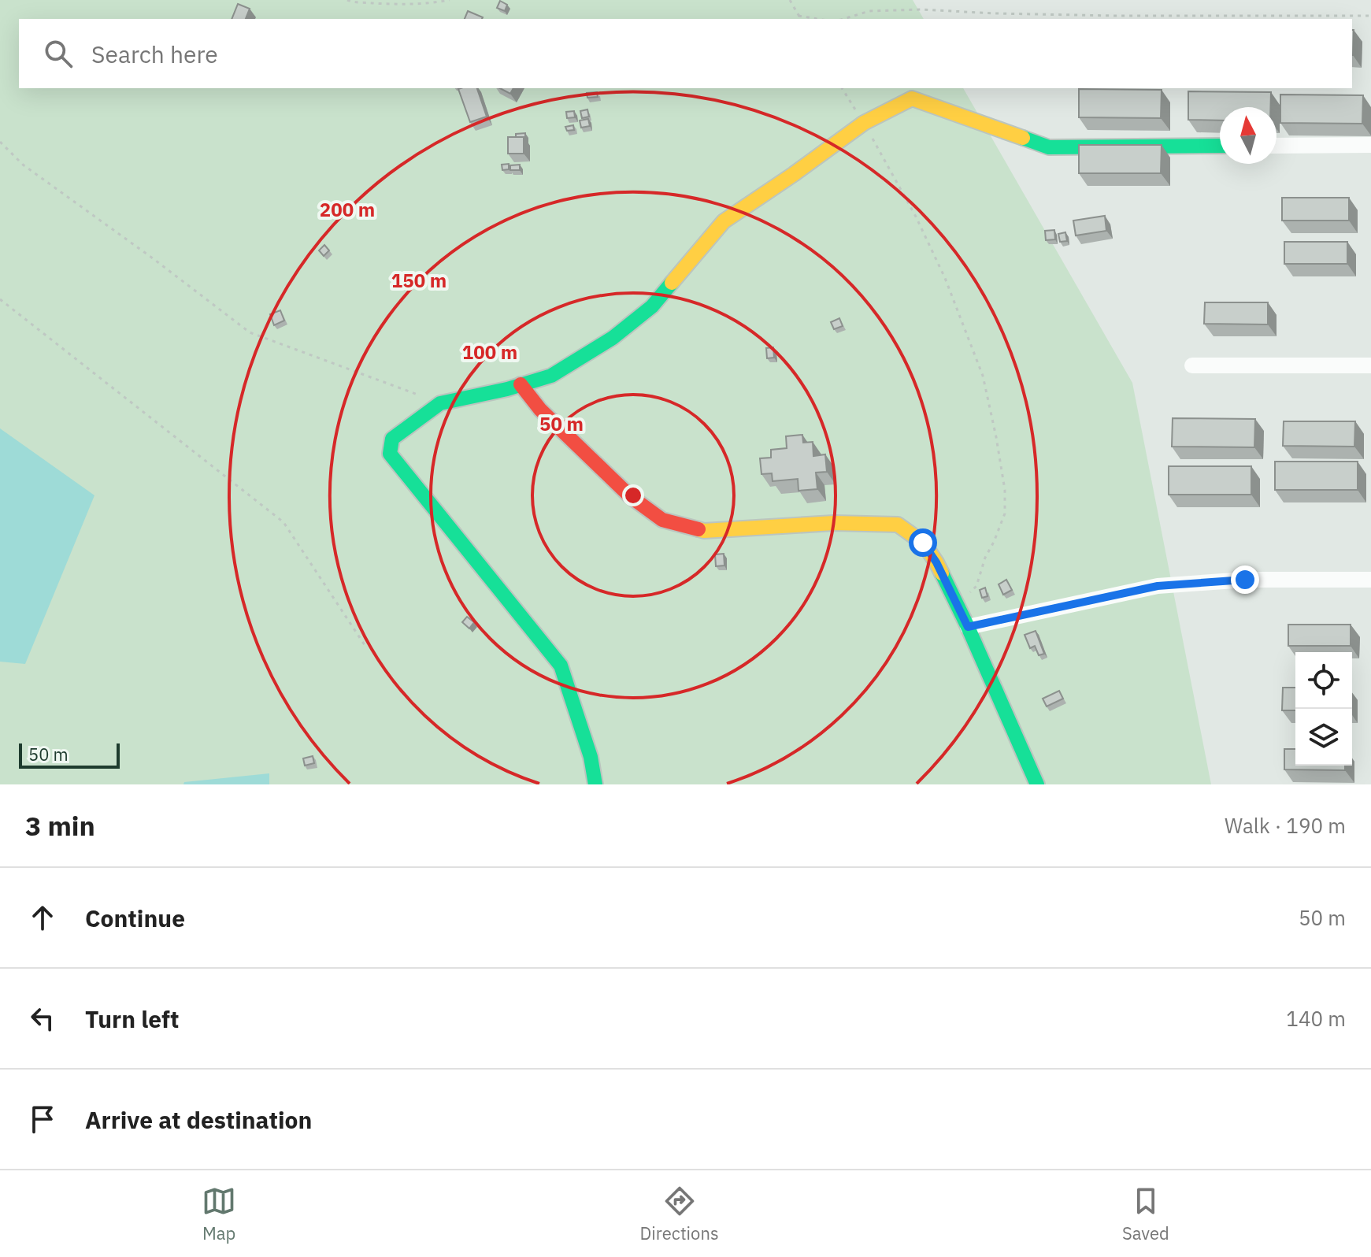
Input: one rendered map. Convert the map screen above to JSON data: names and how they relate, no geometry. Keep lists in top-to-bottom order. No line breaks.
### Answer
{"scale_bar":"50 m","north":"top","page":{"search":"Search here","scale":"50 m","heading":["3 min","Walk · 190 m"],"list":[["Continue","50 m"],["Turn left","140 m"],"Arrive at destination"],"nav":["Map","Directions","Saved"]},"rings":["200 m","150 m","100 m","50 m"]}
